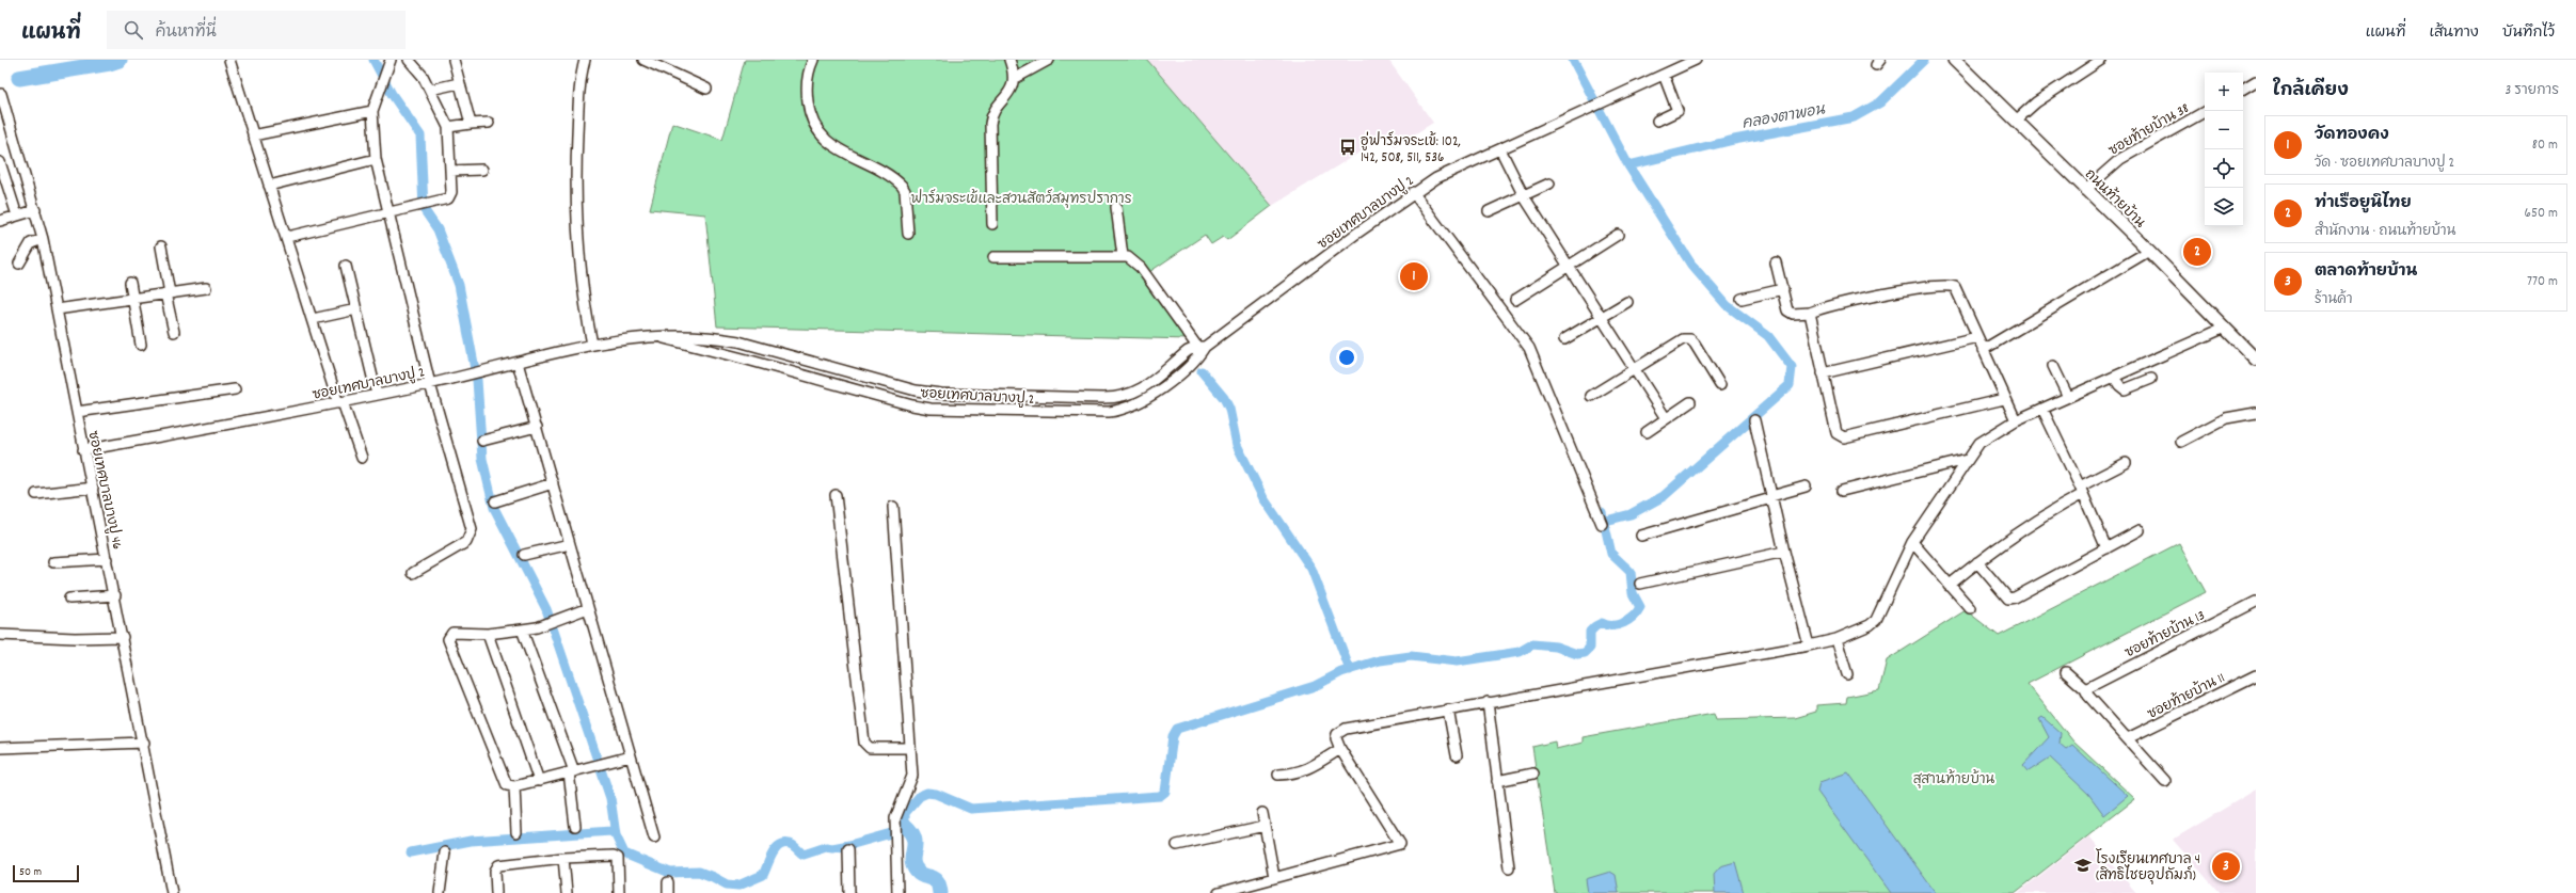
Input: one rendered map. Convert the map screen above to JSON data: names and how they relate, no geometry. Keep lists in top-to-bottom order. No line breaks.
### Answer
{"streets":{"street":["ซอยท้ายบ้าน 38","ถนนท้ายบ้าน","ซอยเทศบาลบางปู 2","ซอยเทศบาลบางปู 46","ซอยท้ายบ้าน 13","ซอยท้ายบ้าน 11"]},"crossings":[["ซอยท้ายบ้าน 38","ถนนท้ายบ้าน"],["ซอยเทศบาลบางปู 2","ซอยเทศบาลบางปู 46"]],"water":["คลองตาพอน"],"parks":["ฟาร์มจระเข้และสวนสัตว์สมุทรปราการ","สุสานท้ายบ้าน"],"places":{"bus stop":["อู่ฟาร์มจระเข้: 102, 142, 508, 511, 536"],"school or university":["โรงเรียนเทศบาล 4 (สิทธิไชยอุปถัมภ์)"]},"scale_bar":"50 m","page":{"header":"แผนที่","search":"ค้นหาที่นี่","nav":["แผนที่","เส้นทาง","บันทึกไว้"],"heading":["ใกล้เคียง","3 รายการ"],"map_buttons":["+","−"],"list":[{"mark":"1","name":"วัดทองคง","note":"วัด · ซอยเทศบาลบางปู 2","value":"80 m"},{"mark":"2","name":"ท่าเรือยูนิไทย","note":"สำนักงาน · ถนนท้ายบ้าน","value":"650 m"},{"mark":"3","name":"ตลาดท้ายบ้าน","note":"ร้านค้า","value":"770 m"}],"pins":["2","1","3"],"scale":"50 m"}}
